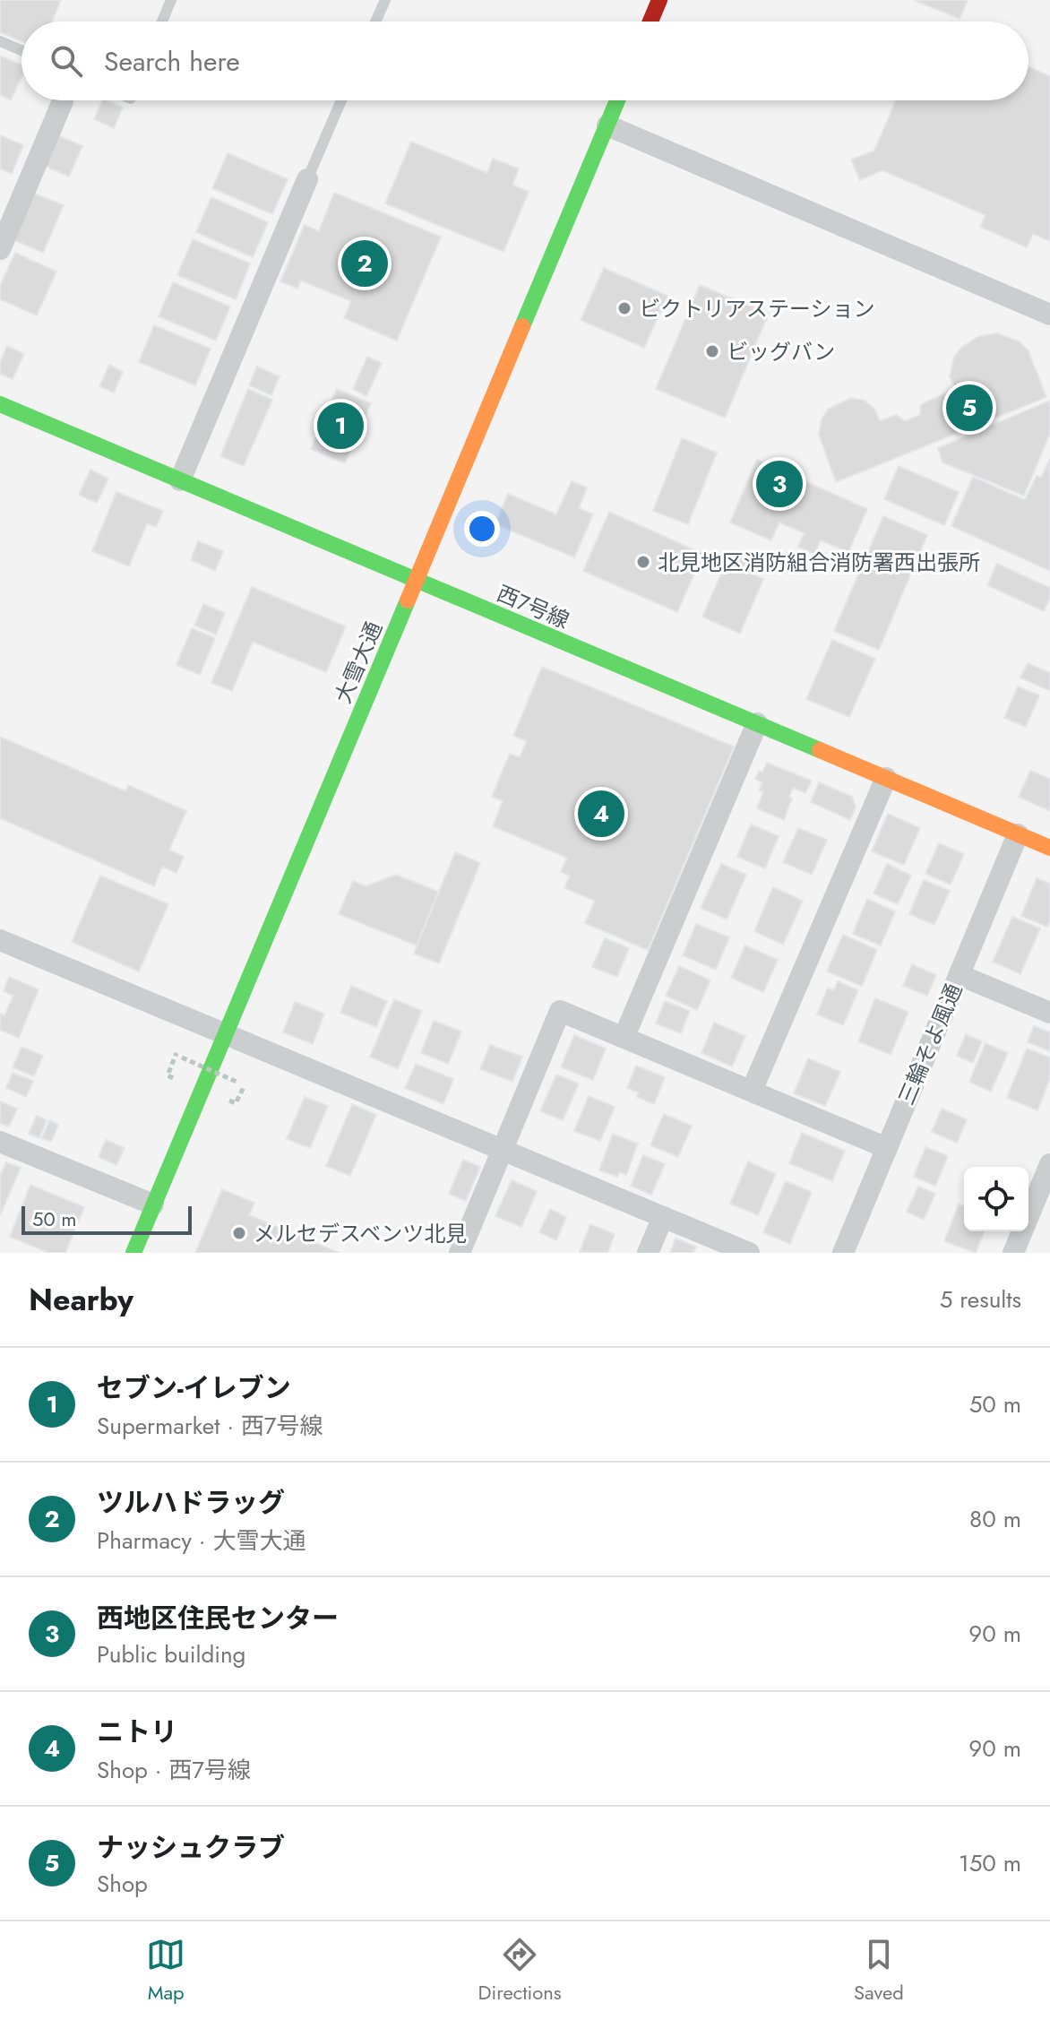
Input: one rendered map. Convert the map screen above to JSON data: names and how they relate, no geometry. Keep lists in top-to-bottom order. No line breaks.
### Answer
{"streets":{"main road":["西7号線","大雪大通"],"street":["三輪そよ風通"]},"crossings":[["西7号線","大雪大通"],["西7号線","三輪そよ風通"]],"places":["ビクトリアステーション","ビッグバン","北見地区消防組合消防署西出張所","メルセデスベンツ北見"],"scale_bar":"50 m","page":{"search":"Search here","pins":["2","5","1","3","4"],"scale":"50 m","heading":["Nearby","5 results"],"list":[{"mark":"1","name":"セブン-イレブン","note":"Supermarket · 西7号線","value":"50 m"},{"mark":"2","name":"ツルハドラッグ","note":"Pharmacy · 大雪大通","value":"80 m"},{"mark":"3","name":"西地区住民センター","note":"Public building","value":"90 m"},{"mark":"4","name":"ニトリ","note":"Shop · 西7号線","value":"90 m"},{"mark":"5","name":"ナッシュクラブ","note":"Shop","value":"150 m"}],"nav":["Map","Directions","Saved"]}}
